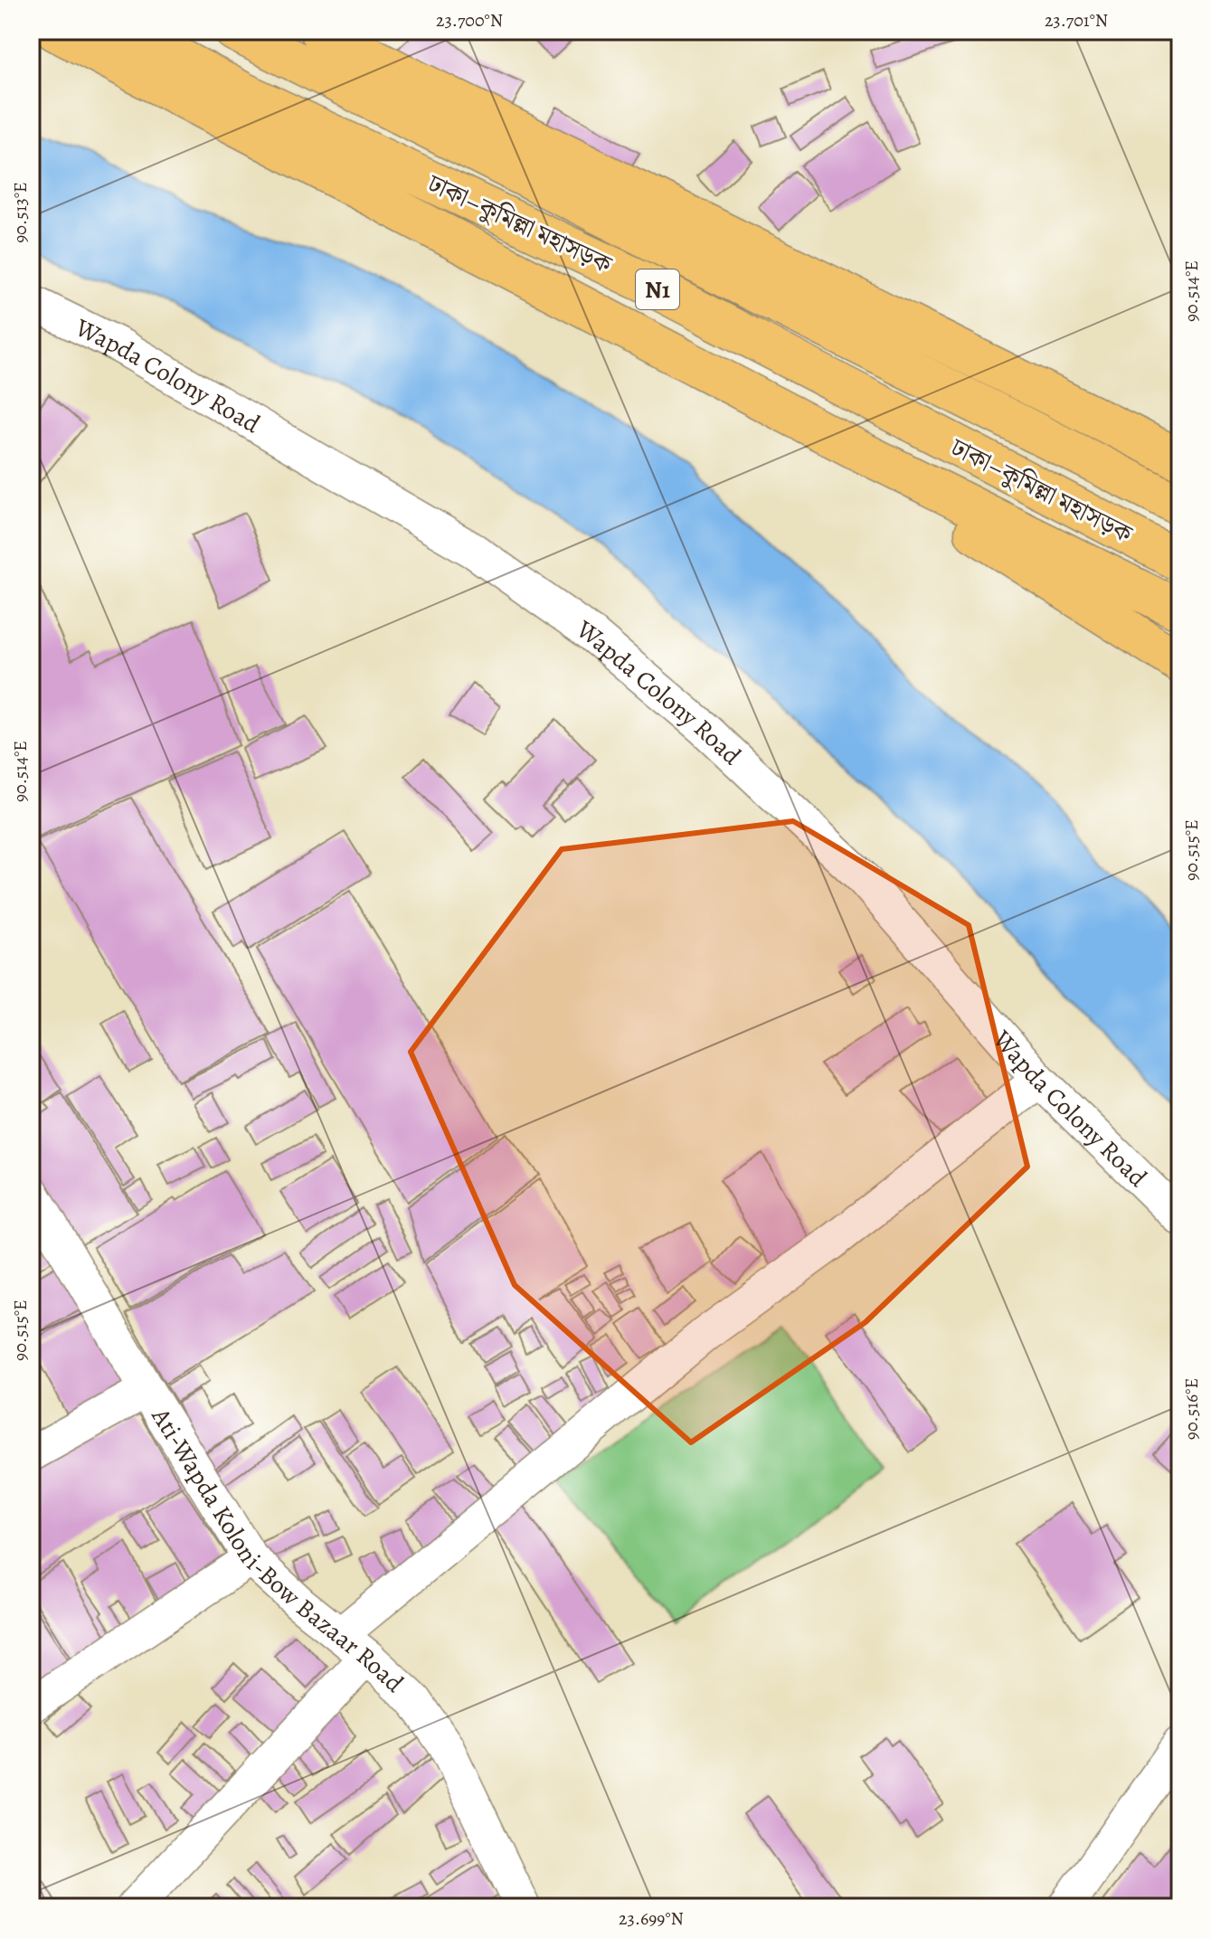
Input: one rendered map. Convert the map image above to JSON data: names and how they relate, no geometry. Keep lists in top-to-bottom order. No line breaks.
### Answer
{"streets":{"highway":["ঢাকা–কুমিল্লা মহাসড়ক","N1"],"street":["Wapda Colony Road","Ati-Wapda Koloni-Bow Bazaar Road"]},"coordinates":["23.700°N","23.701°N","90.513°E","90.514°E","90.515°E","90.516°E","23.699°N"]}
